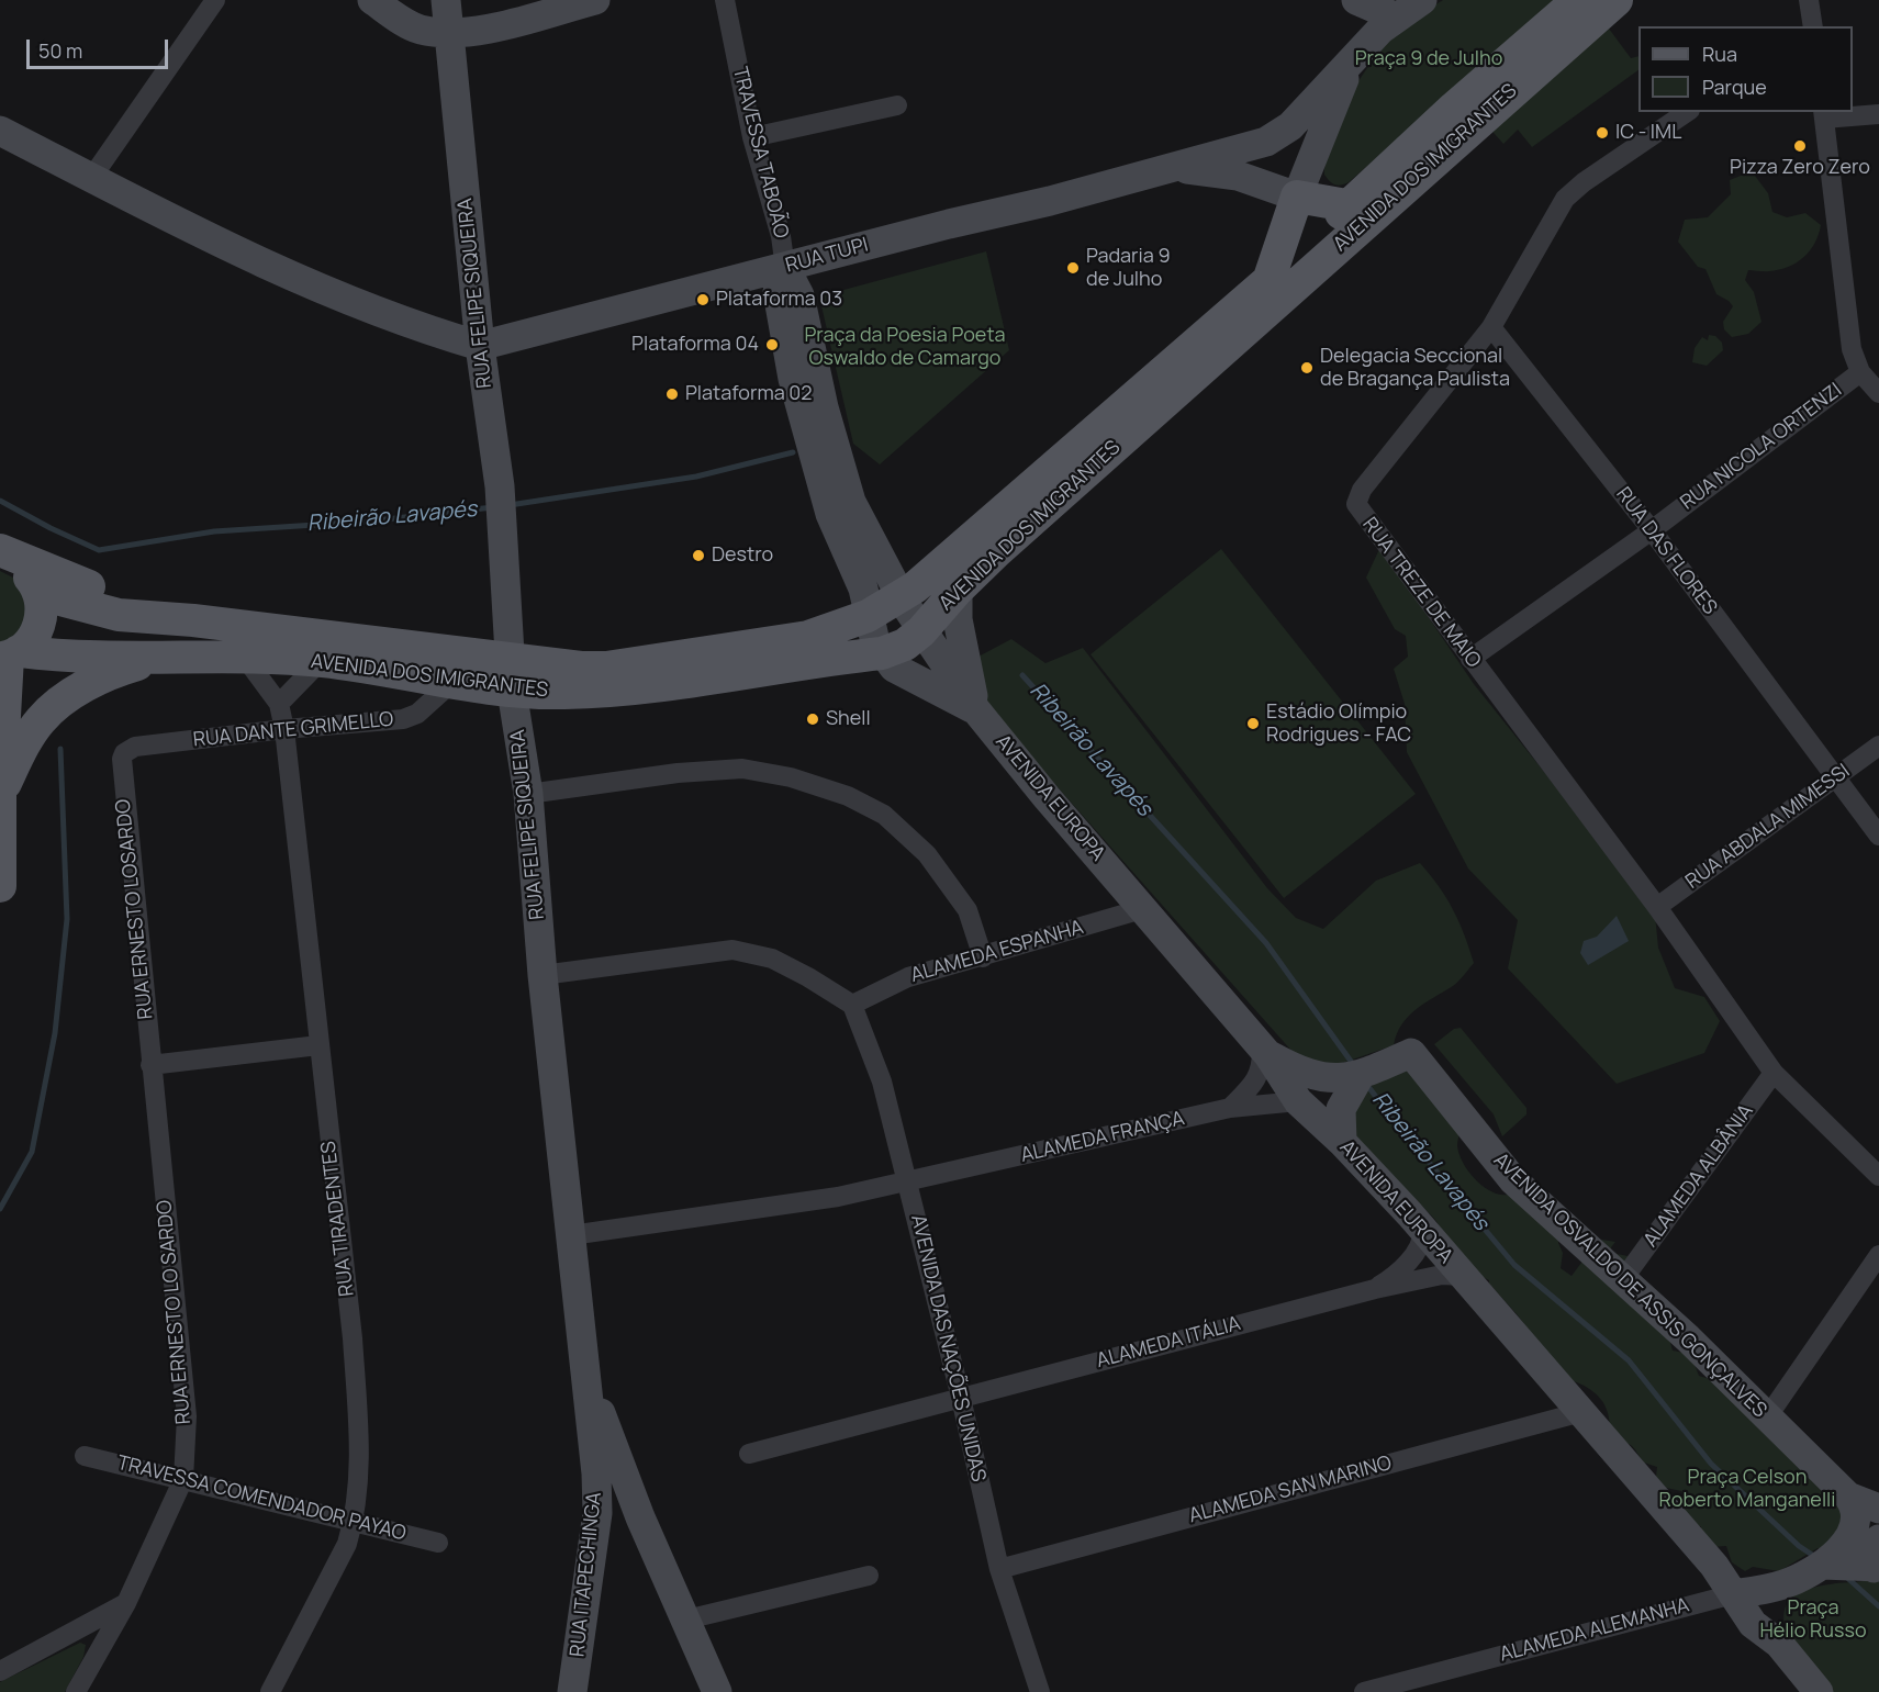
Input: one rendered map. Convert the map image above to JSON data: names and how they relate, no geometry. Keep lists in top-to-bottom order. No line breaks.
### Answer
{"streets":{"main road":["AVENIDA DOS IMIGRANTES"],"street":["TRAVESSA TABOÃO","RUA TUPI","RUA FELIPE SIQUEIRA","RUA NICOLA ORTENZI","RUA DAS FLORES","RUA TREZE DE MAIO","RUA DANTE GRIMELLO","AVENIDA EUROPA","RUA ABDALA MIMESSI","RUA ERNESTO LOSARDO","ALAMEDA ESPANHA","ALAMEDA FRANÇA","ALAMEDA ALBÂNIA","RUA TIRADENTES","AVENIDA OSVALDO DE ASSIS GONÇALVES","RUA ERNESTO LO SARDO","ALAMEDA ITÁLIA","AVENIDA DAS NAÇÕES UNIDAS","ALAMEDA SAN MARINO","TRAVESSA COMENDADOR PAYAO","RUA ITAPECHINGA","ALAMEDA ALEMANHA"]},"crossings":[["TRAVESSA TABOÃO","RUA TUPI"],["TRAVESSA TABOÃO","AVENIDA EUROPA"],["AVENIDA DOS IMIGRANTES","RUA FELIPE SIQUEIRA"],["AVENIDA DOS IMIGRANTES","RUA DANTE GRIMELLO"],["AVENIDA DOS IMIGRANTES","AVENIDA EUROPA"],["RUA TUPI","RUA FELIPE SIQUEIRA"],["RUA TUPI","AVENIDA EUROPA"],["RUA FELIPE SIQUEIRA","ALAMEDA FRANÇA"],["RUA FELIPE SIQUEIRA","RUA ITAPECHINGA"],["RUA NICOLA ORTENZI","RUA DAS FLORES"],["RUA NICOLA ORTENZI","RUA TREZE DE MAIO"],["RUA DAS FLORES","RUA TREZE DE MAIO"],["RUA DAS FLORES","RUA ABDALA MIMESSI"],["RUA TREZE DE MAIO","RUA ABDALA MIMESSI"],["RUA TREZE DE MAIO","ALAMEDA ALBÂNIA"],["RUA DANTE GRIMELLO","RUA ERNESTO LOSARDO"],["RUA DANTE GRIMELLO","RUA TIRADENTES"],["AVENIDA EUROPA","ALAMEDA ESPANHA"],["AVENIDA EUROPA","ALAMEDA FRANÇA"],["AVENIDA EUROPA","ALAMEDA ITÁLIA"],["AVENIDA EUROPA","ALAMEDA SAN MARINO"],["AVENIDA EUROPA","ALAMEDA ALEMANHA"],["RUA ERNESTO LOSARDO","RUA ERNESTO LO SARDO"],["ALAMEDA ESPANHA","AVENIDA DAS NAÇÕES UNIDAS"],["ALAMEDA FRANÇA","AVENIDA DAS NAÇÕES UNIDAS"],["ALAMEDA ALBÂNIA","AVENIDA OSVALDO DE ASSIS GONÇALVES"],["RUA TIRADENTES","TRAVESSA COMENDADOR PAYAO"],["AVENIDA OSVALDO DE ASSIS GONÇALVES","ALAMEDA ALEMANHA"],["RUA ERNESTO LO SARDO","TRAVESSA COMENDADOR PAYAO"],["ALAMEDA ITÁLIA","AVENIDA DAS NAÇÕES UNIDAS"],["AVENIDA DAS NAÇÕES UNIDAS","ALAMEDA SAN MARINO"]],"water":["Ribeirão Lavapés"],"parks":["Praça 9 de Julho","Praça da Poesia Poeta Oswaldo de Camargo","Praça Celson Roberto Manganelli","Praça Hélio Russo"],"places":["IC - IML","Pizza Zero Zero","Padaria 9 de Julho","Plataforma 03","Plataforma 04","Delegacia Seccional de Bragança Paulista","Plataforma 02","Destro","Shell","Estádio Olímpio Rodrigues - FAC"],"legend":["Rua","Parque"],"scale_bar":"50 m"}
